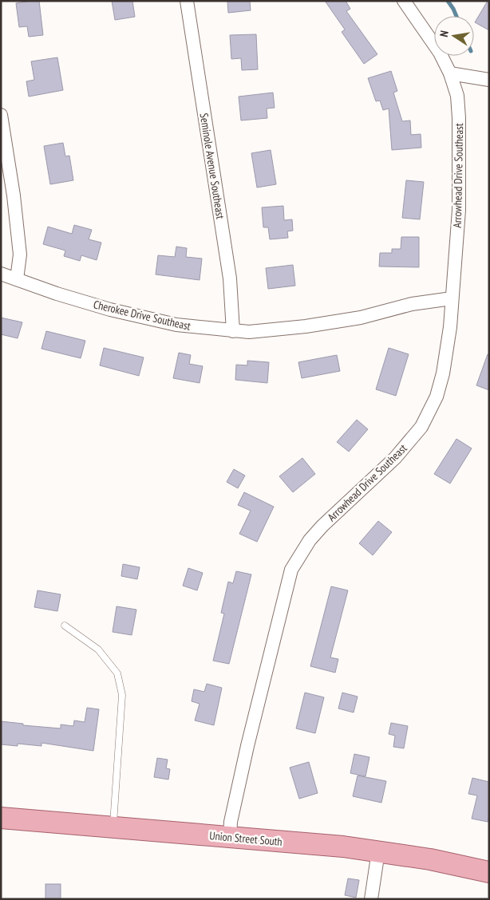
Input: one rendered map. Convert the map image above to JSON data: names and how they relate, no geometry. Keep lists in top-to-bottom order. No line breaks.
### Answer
{"streets":{"main road":["Union Street South"],"street":["Seminole Avenue Southeast","Arrowhead Drive Southeast","Cherokee Drive Southeast"]},"crossings":[["Seminole Avenue Southeast","Cherokee Drive Southeast"],["Arrowhead Drive Southeast","Cherokee Drive Southeast"],["Arrowhead Drive Southeast","Union Street South"]],"north":"left"}
